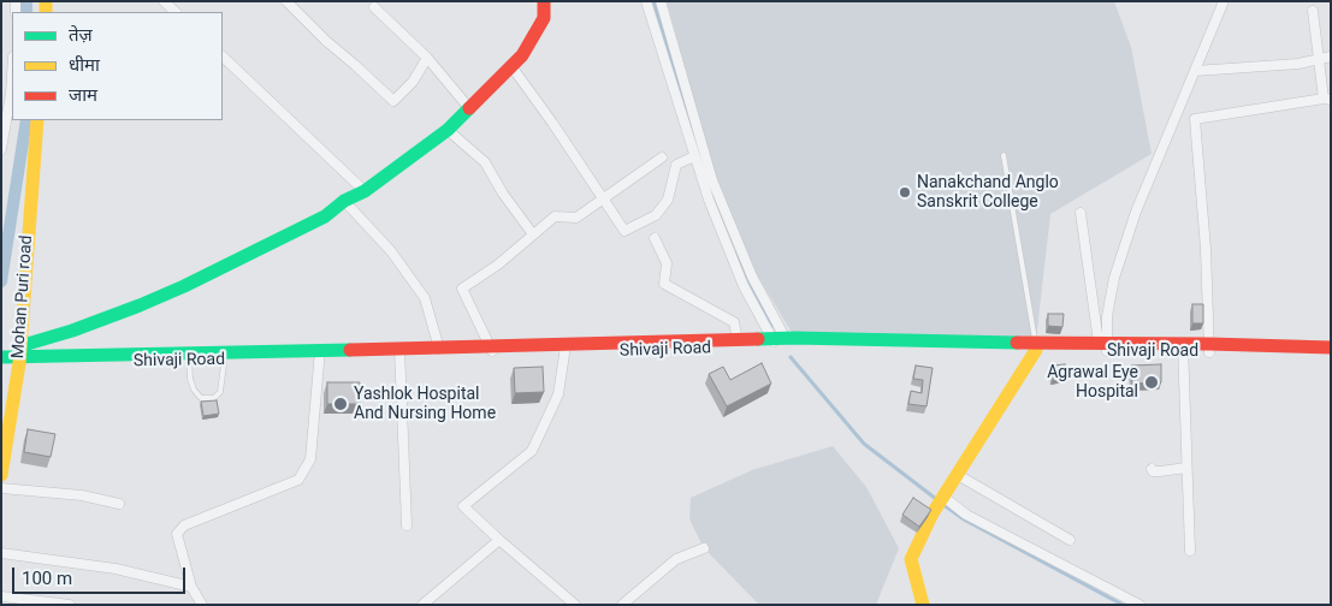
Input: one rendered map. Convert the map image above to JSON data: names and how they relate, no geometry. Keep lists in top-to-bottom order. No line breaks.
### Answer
{"streets":{"main road":["Mohan Puri road","Shivaji Road"]},"crossings":[["Mohan Puri road","Shivaji Road"]],"places":["Nanakchand Anglo Sanskrit College","Agrawal Eye Hospital","Yashlok Hospital And Nursing Home"],"legend":["तेज़","धीमा","जाम"],"scale_bar":"100 m"}
